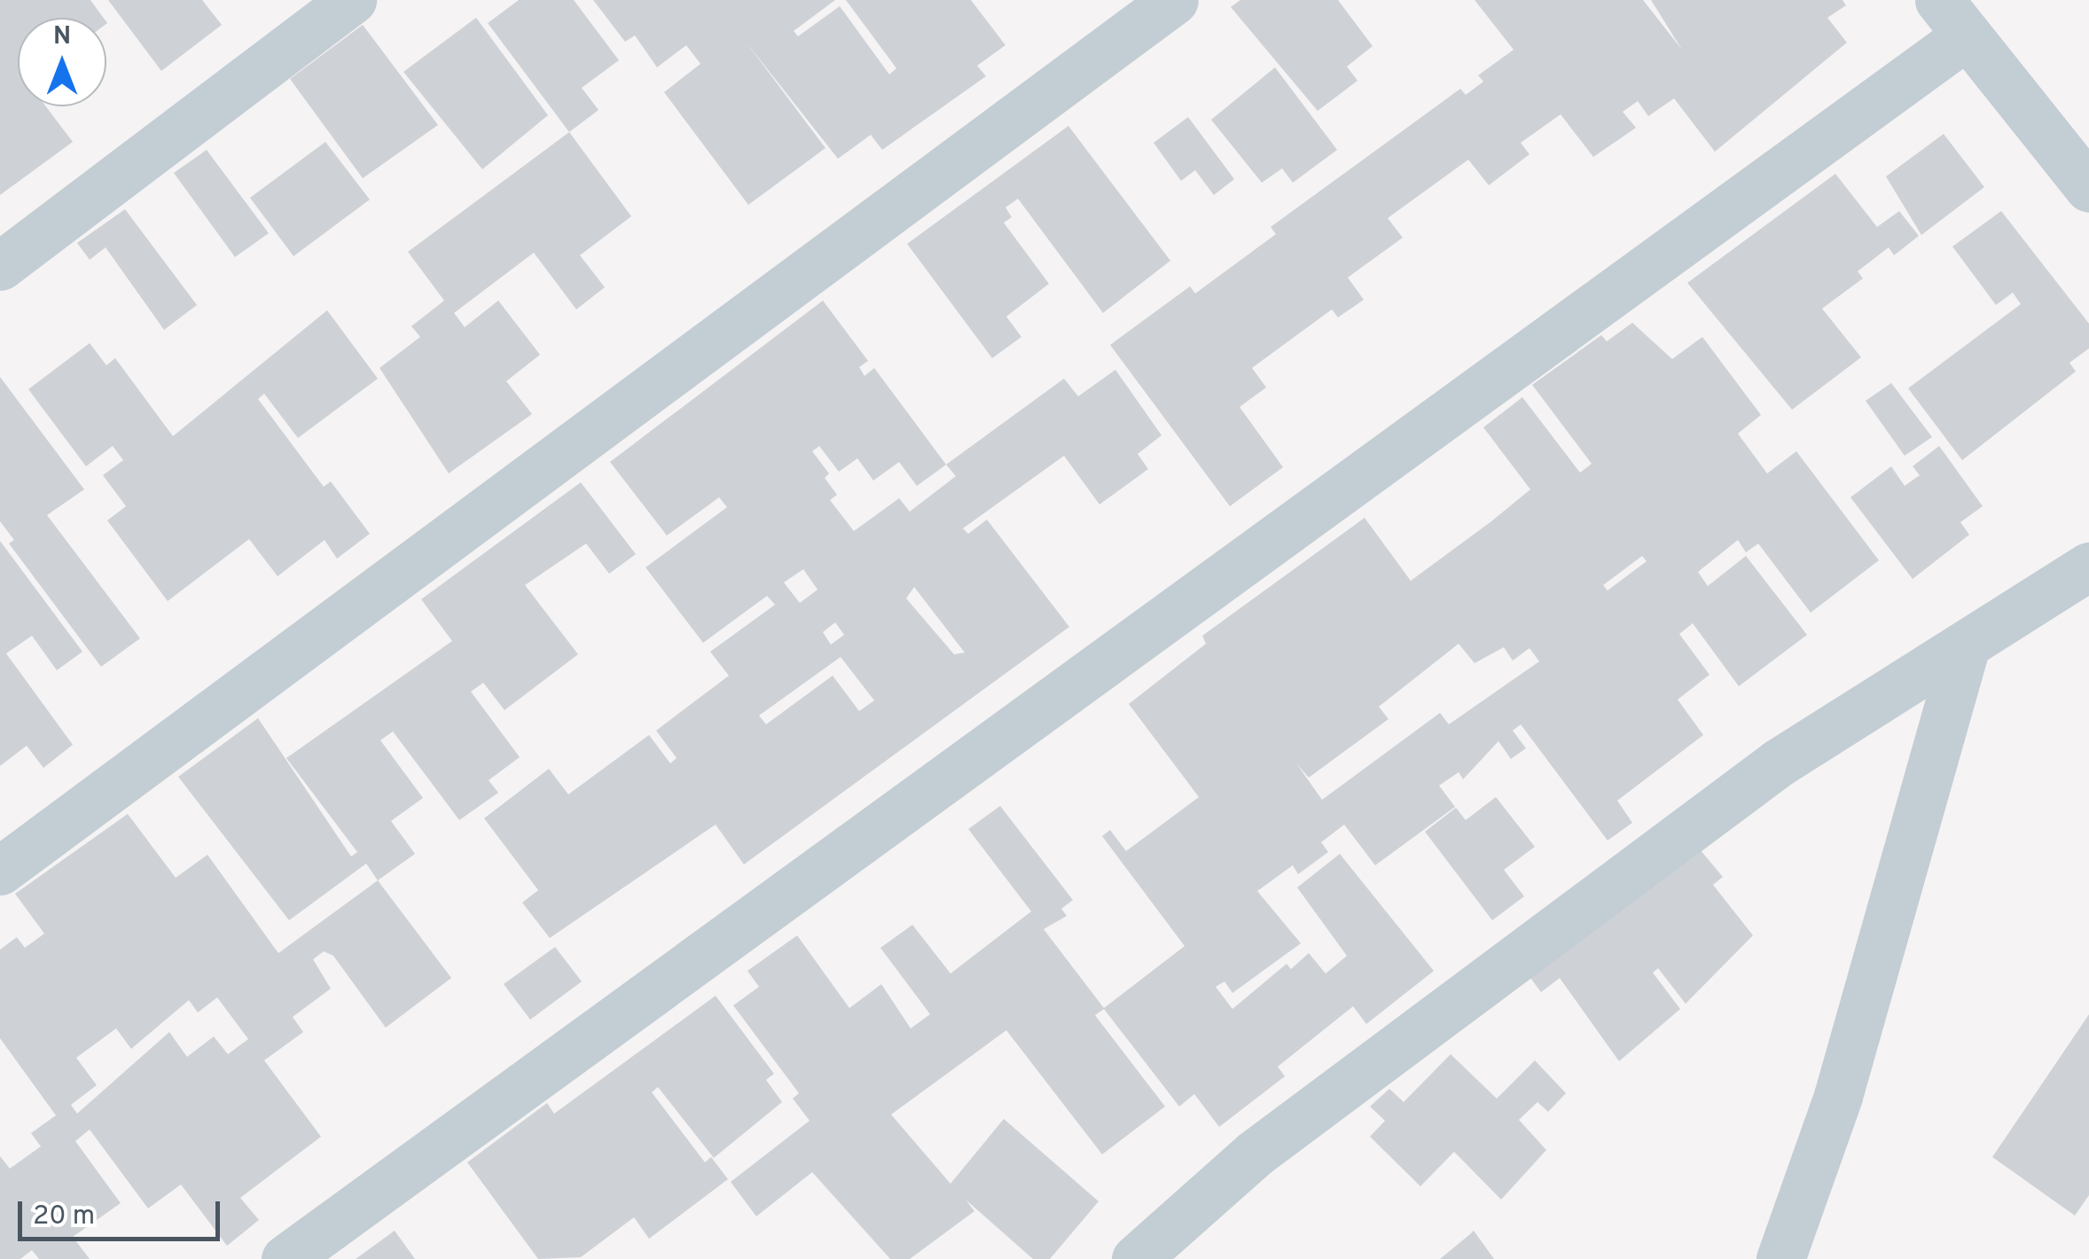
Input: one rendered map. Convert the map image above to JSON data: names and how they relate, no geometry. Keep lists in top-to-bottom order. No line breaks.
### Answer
{"scale_bar":"20 m","north":"top"}
